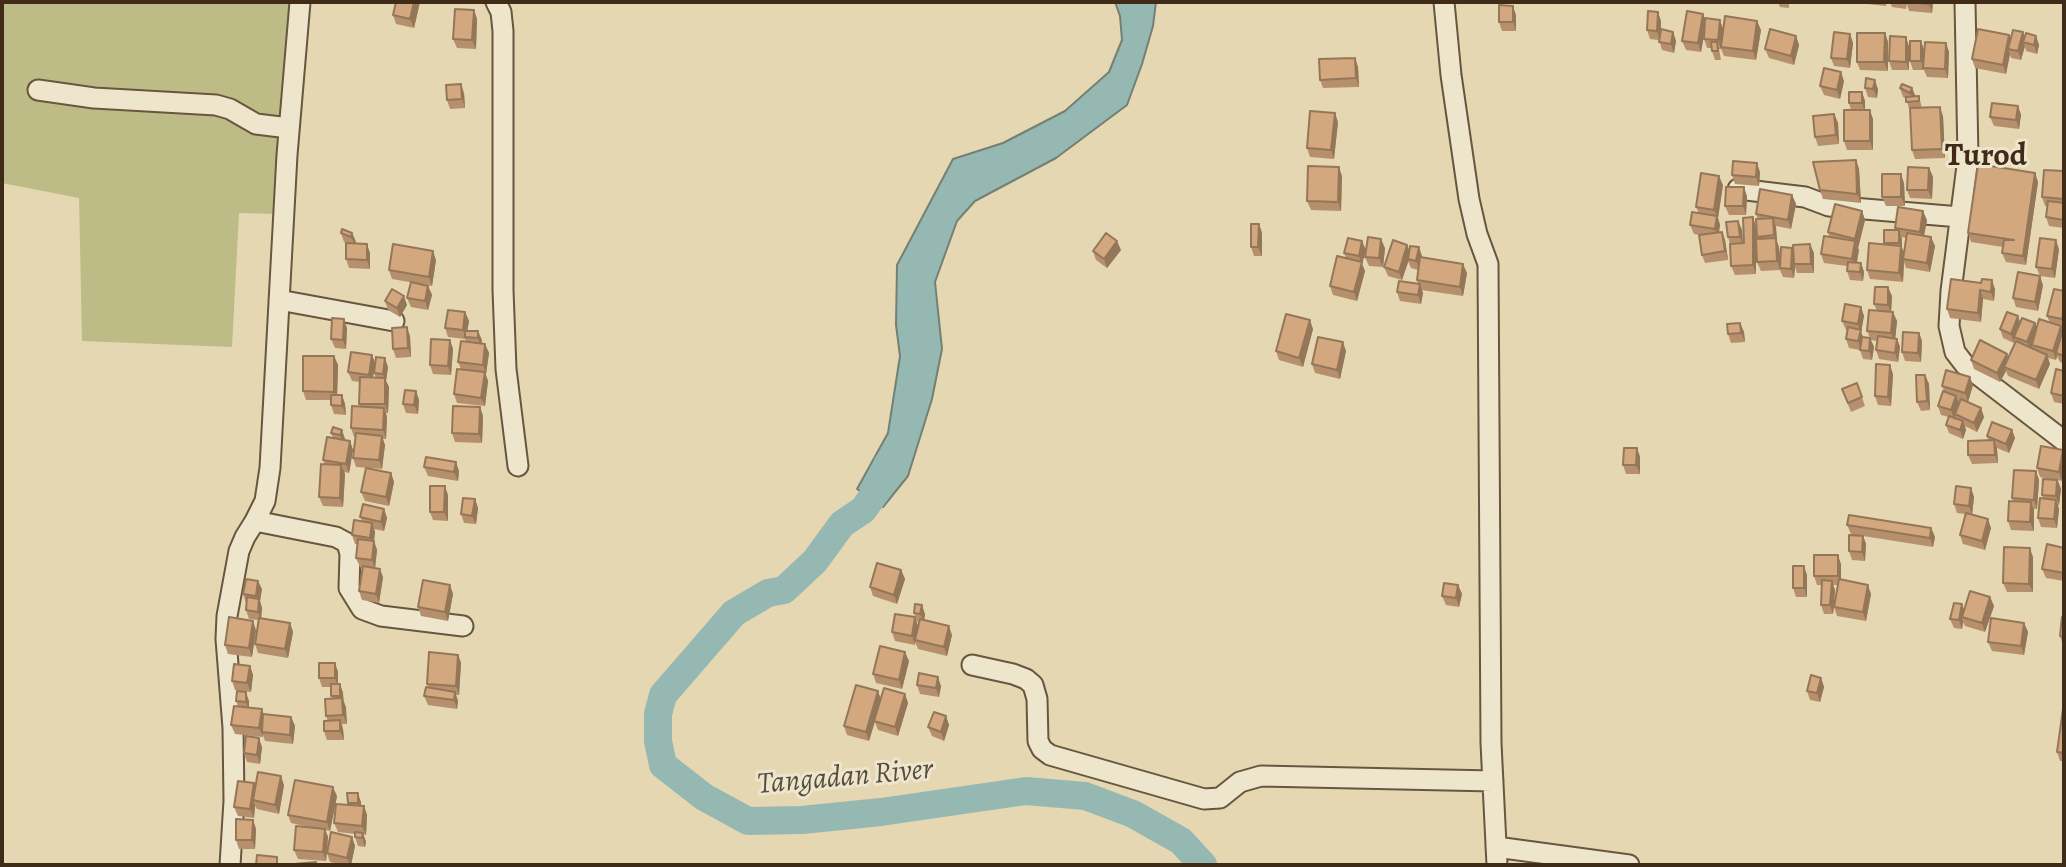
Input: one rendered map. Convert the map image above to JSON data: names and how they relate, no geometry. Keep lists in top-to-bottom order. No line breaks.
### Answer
{"districts":["Turod"],"water":["Tangadan River"]}
